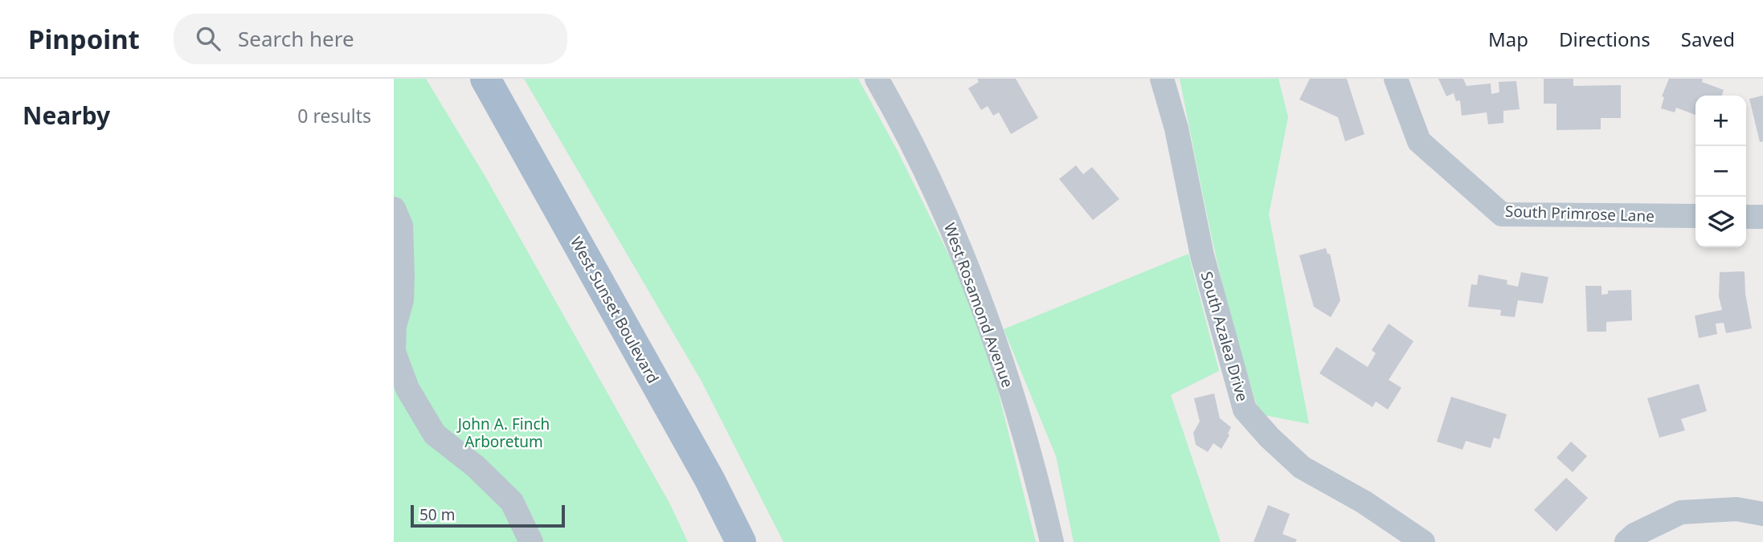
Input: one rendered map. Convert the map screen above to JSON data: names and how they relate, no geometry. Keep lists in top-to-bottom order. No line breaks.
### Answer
{"streets":{"main road":["West Sunset Boulevard"],"street":["South Primrose Lane","West Rosamond Avenue","South Azalea Drive"]},"parks":["John A. Finch Arboretum"],"scale_bar":"50 m","page":{"header":"Pinpoint","search":"Search here","nav":["Map","Directions","Saved"],"heading":["Nearby","0 results"],"map_buttons":["+","−"],"scale":"50 m"}}
